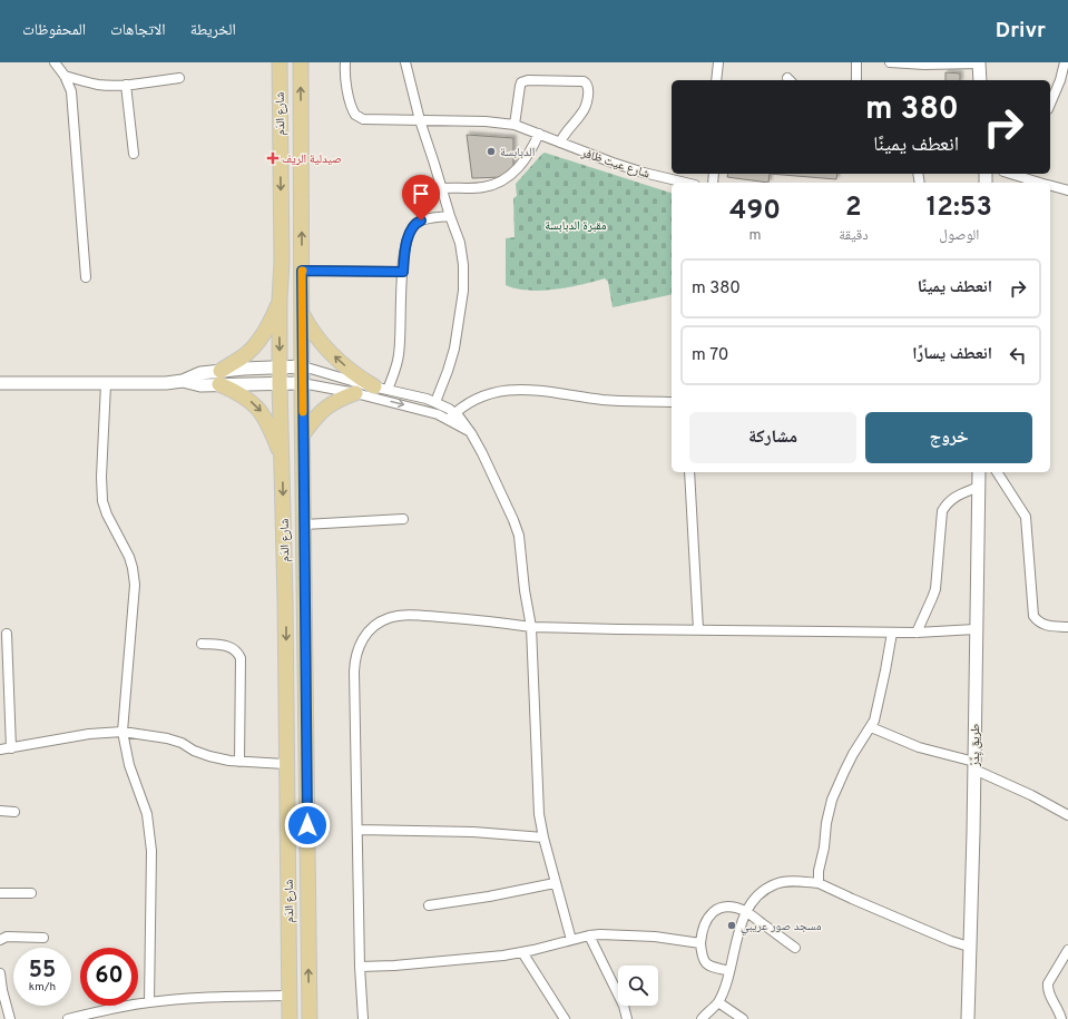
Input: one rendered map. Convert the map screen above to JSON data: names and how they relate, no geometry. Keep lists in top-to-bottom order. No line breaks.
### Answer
{"streets":{"main road":["شارع الدَم"],"street":["شارع عيت ظافر","طريق يِدِّرْ"]},"parks":["مقبرة الدبابسة"],"places":{"other":["الدبابسة","مسجد صور عريبي"],"health":["صيدلية الريف"]},"page":{"header":"Drivr","nav":["الخريطة","الاتجاهات","المحفوظات"],"turn":["380 m","انعطف يمينًا"],"eta":["12:53","الوصول","2","دقيقة","490","m"],"list":[{"name":"انعطف يمينًا","value":"380 m"},{"name":"انعطف يسارًا","value":"70 m"}],"buttons":["خروج","مشاركة"],"speed":"55 km/h","limit":"60"}}
